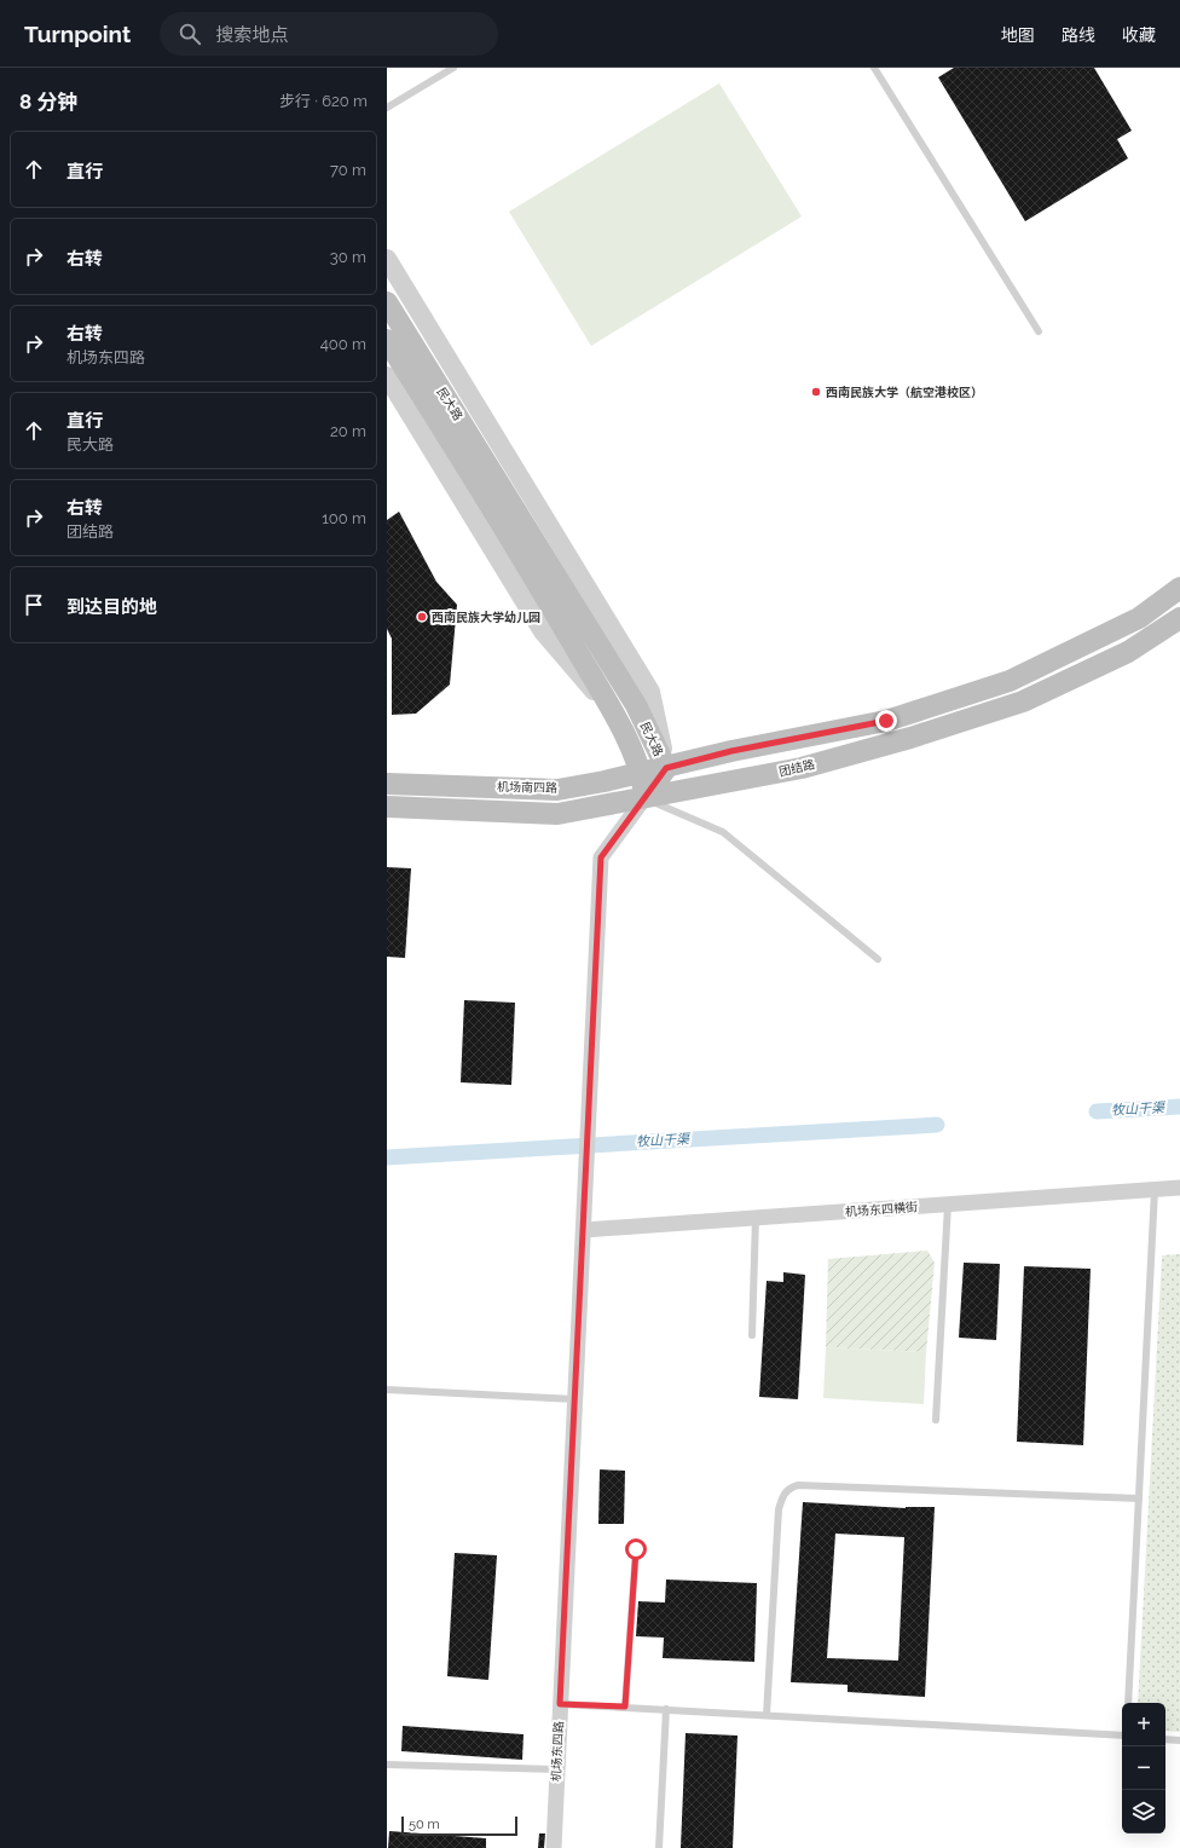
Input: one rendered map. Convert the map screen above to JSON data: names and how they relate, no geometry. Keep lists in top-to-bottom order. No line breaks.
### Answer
{"streets":{"main road":["民大路","团结路","机场南四路"],"street":["机场东四横街","机场东四路"]},"crossings":[["民大路","团结路"],["民大路","机场南四路"],["民大路","机场东四路"],["团结路","机场东四路"],["机场东四横街","机场东四路"]],"water":["牧山干渠"],"places":["西南民族大学（航空港校区）","西南民族大学幼儿园"],"scale_bar":"50 m","page":{"header":"Turnpoint","search":"搜索地点","nav":["地图","路线","收藏"],"heading":["8 分钟","步行 · 620 m"],"list":[["直行","70 m"],["右转","30 m"],["右转","机场东四路","400 m"],["直行","民大路","20 m"],["右转","团结路","100 m"],"到达目的地"],"map_buttons":["+","−"],"scale":"50 m"}}
